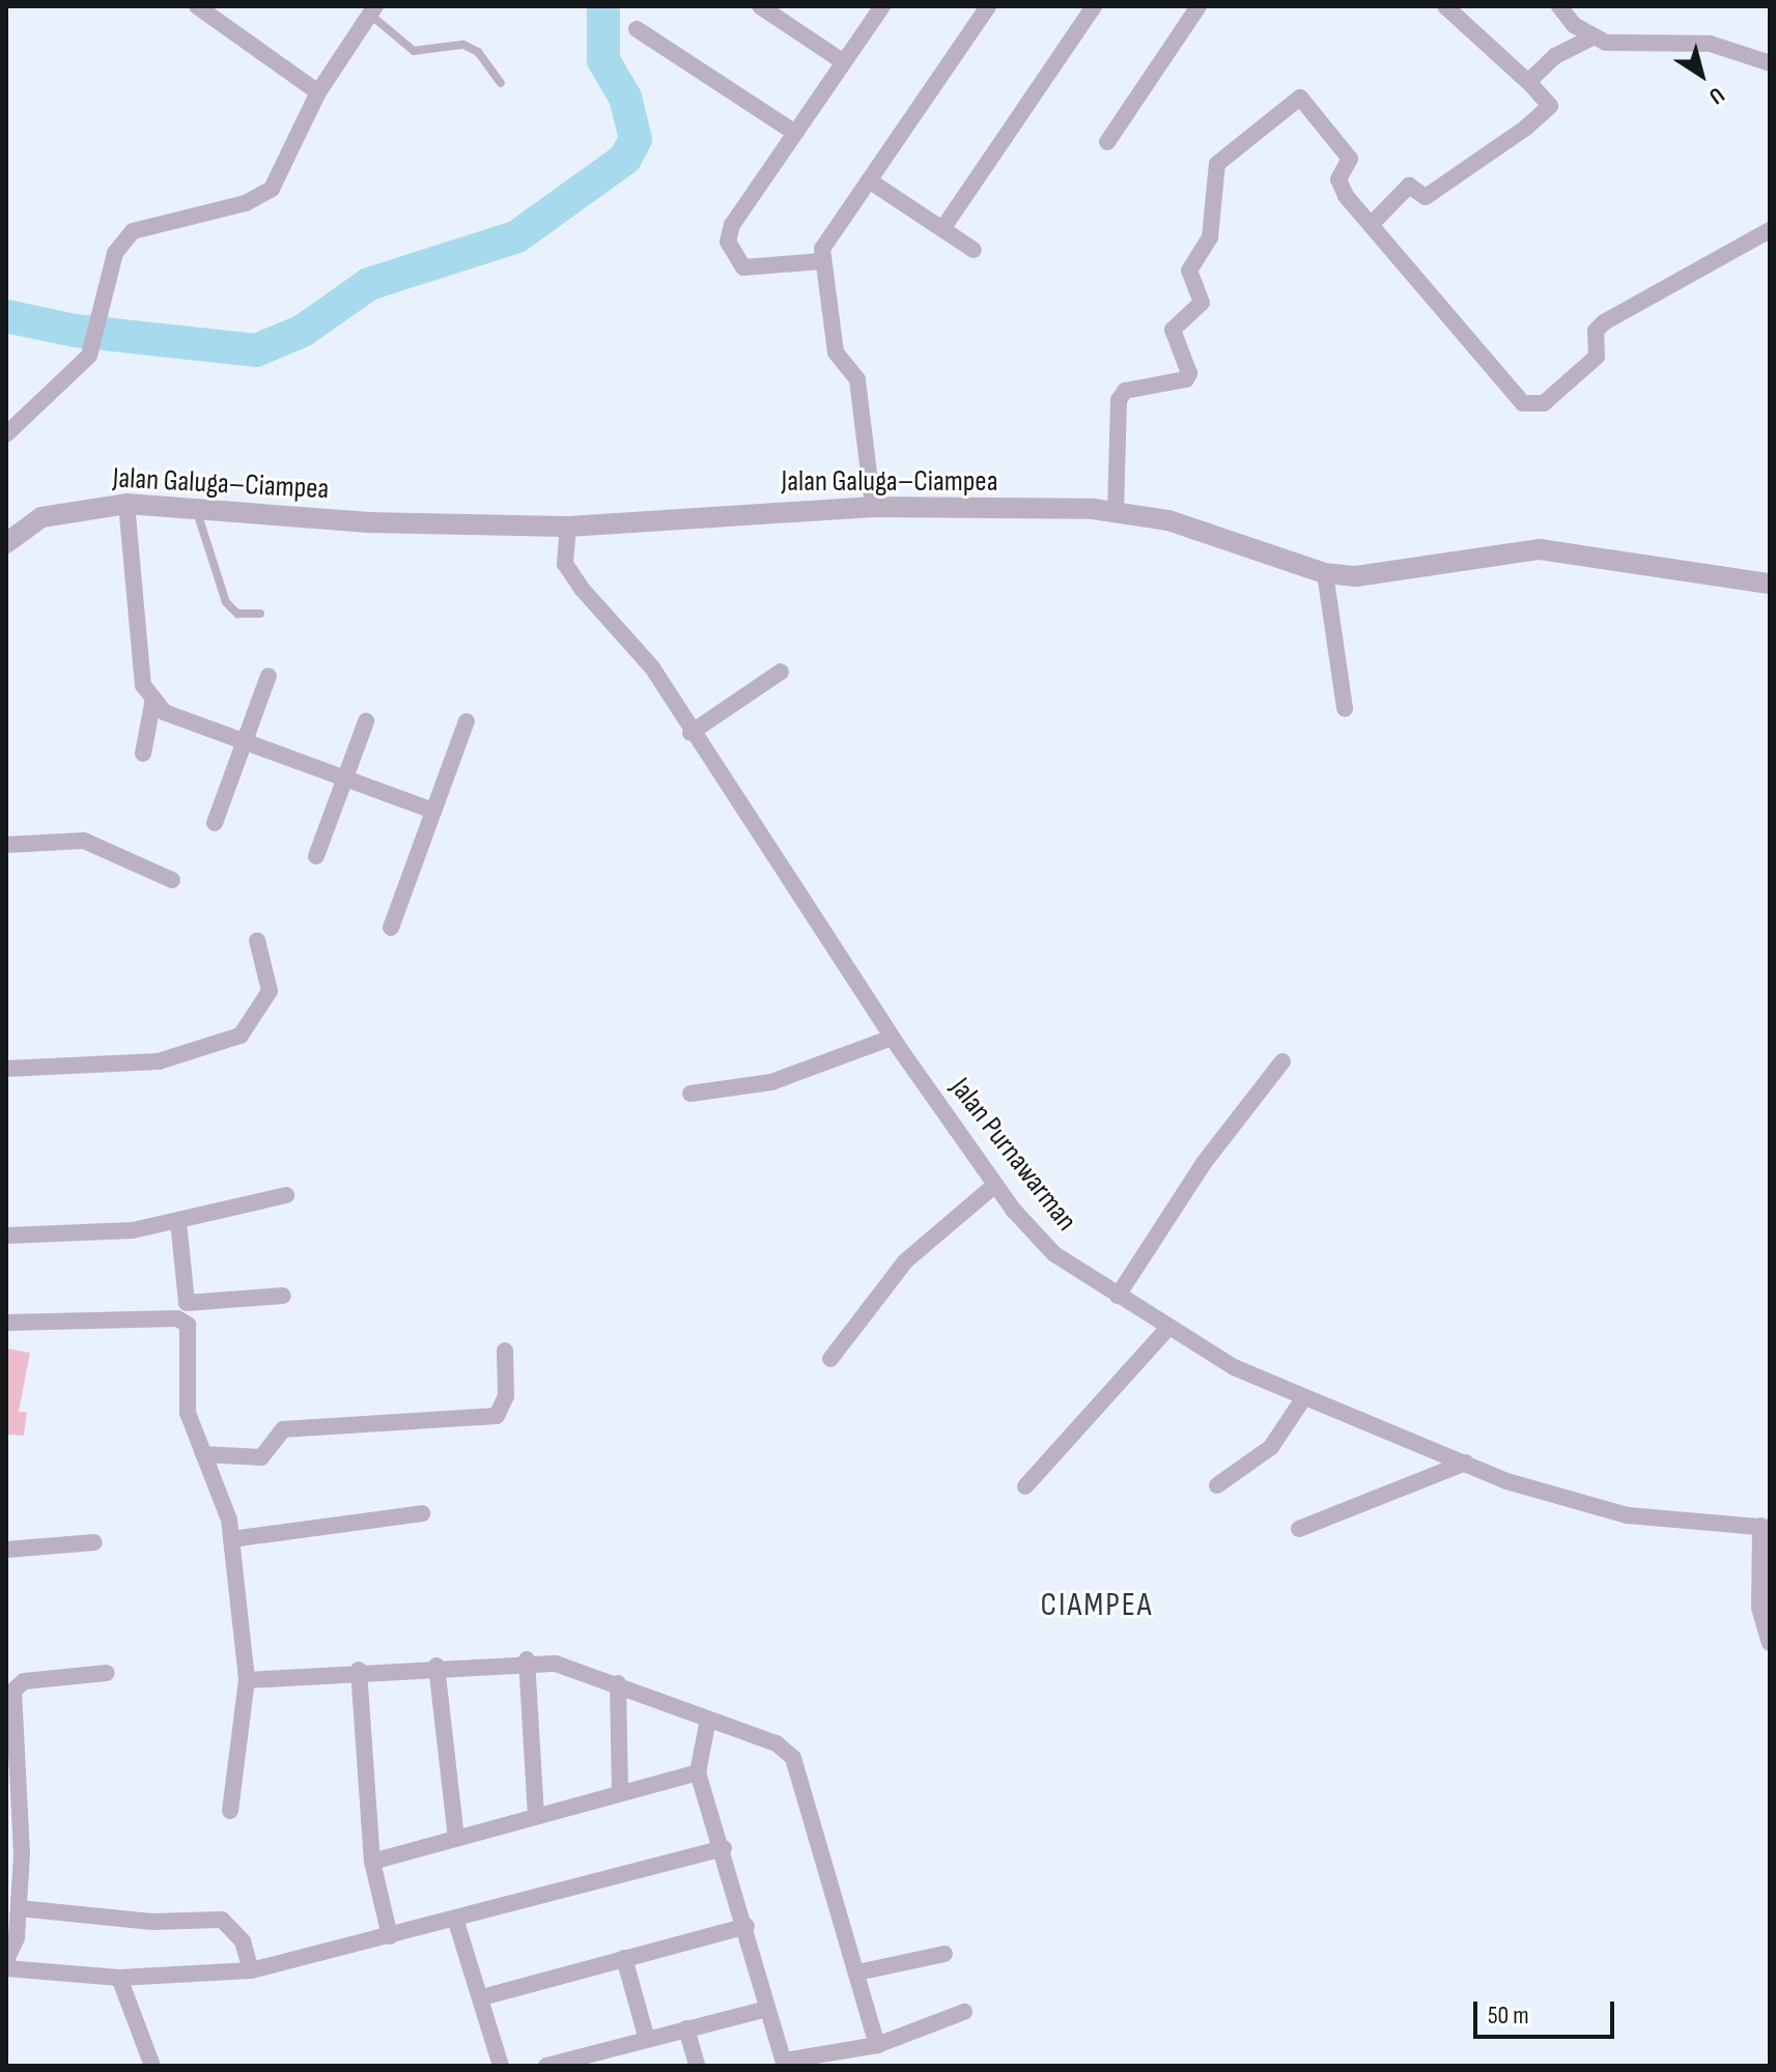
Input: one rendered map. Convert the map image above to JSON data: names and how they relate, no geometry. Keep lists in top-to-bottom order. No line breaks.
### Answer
{"streets":{"street":["Jalan Galuga–Ciampea","Jalan Purnawarman"]},"crossings":[["Jalan Galuga–Ciampea","Jalan Purnawarman"]],"districts":["CIAMPEA"],"scale_bar":"50 m","north":"bottom right"}
